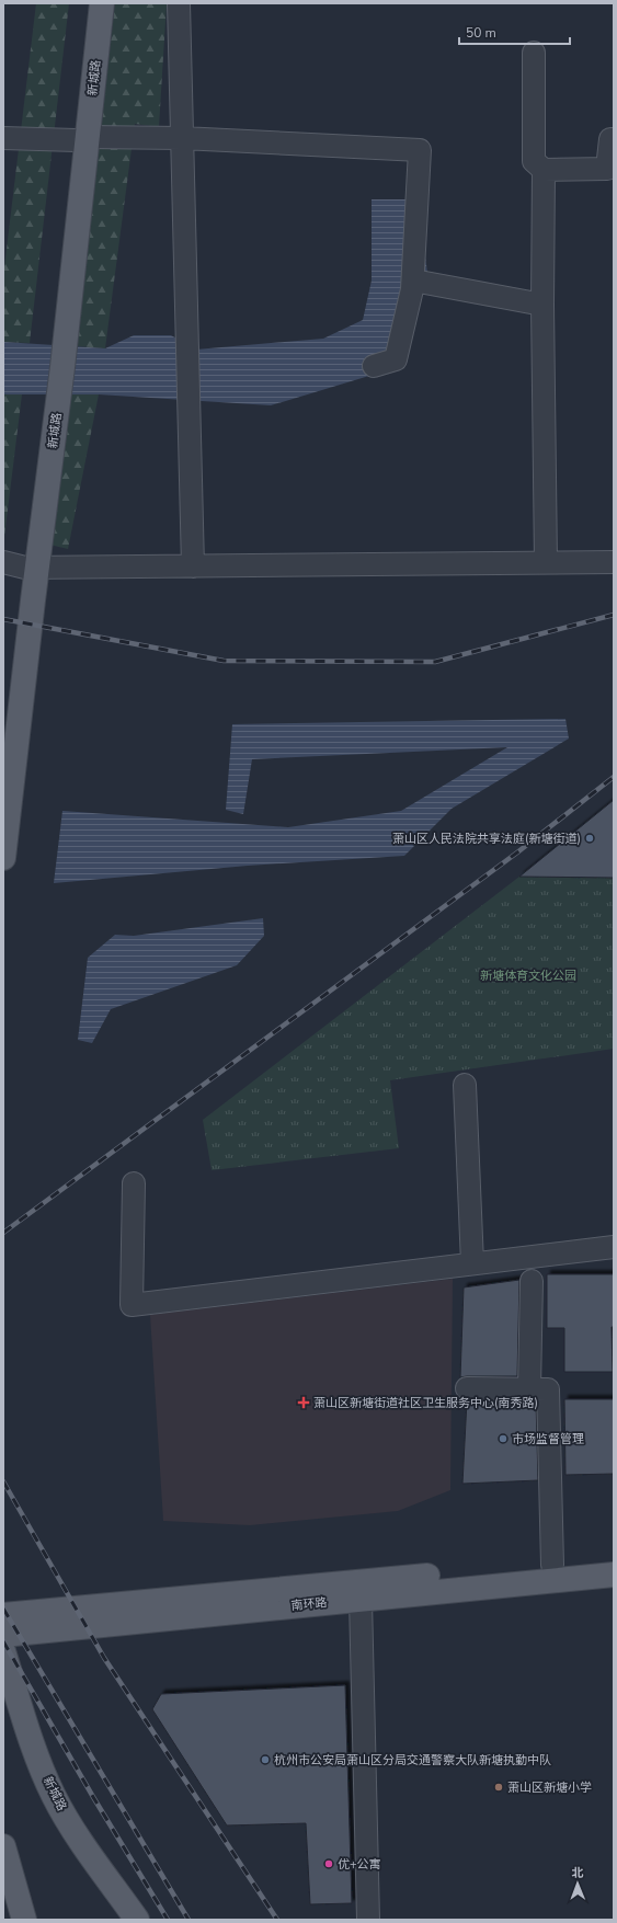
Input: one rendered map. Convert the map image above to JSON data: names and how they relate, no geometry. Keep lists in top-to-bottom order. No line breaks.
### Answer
{"streets":{"main road":["新城路","南环路"]},"parks":["新塘体育文化公园"],"places":{"other":["萧山区人民法院共享法庭(新塘街道)","市场监督管理","杭州市公安局萧山区分局交通警察大队新塘执勤中队","萧山区新塘小学","优+公寓"],"health":["萧山区新塘街道社区卫生服务中心(南秀路)"]},"scale_bar":"50 m","north":"top"}
